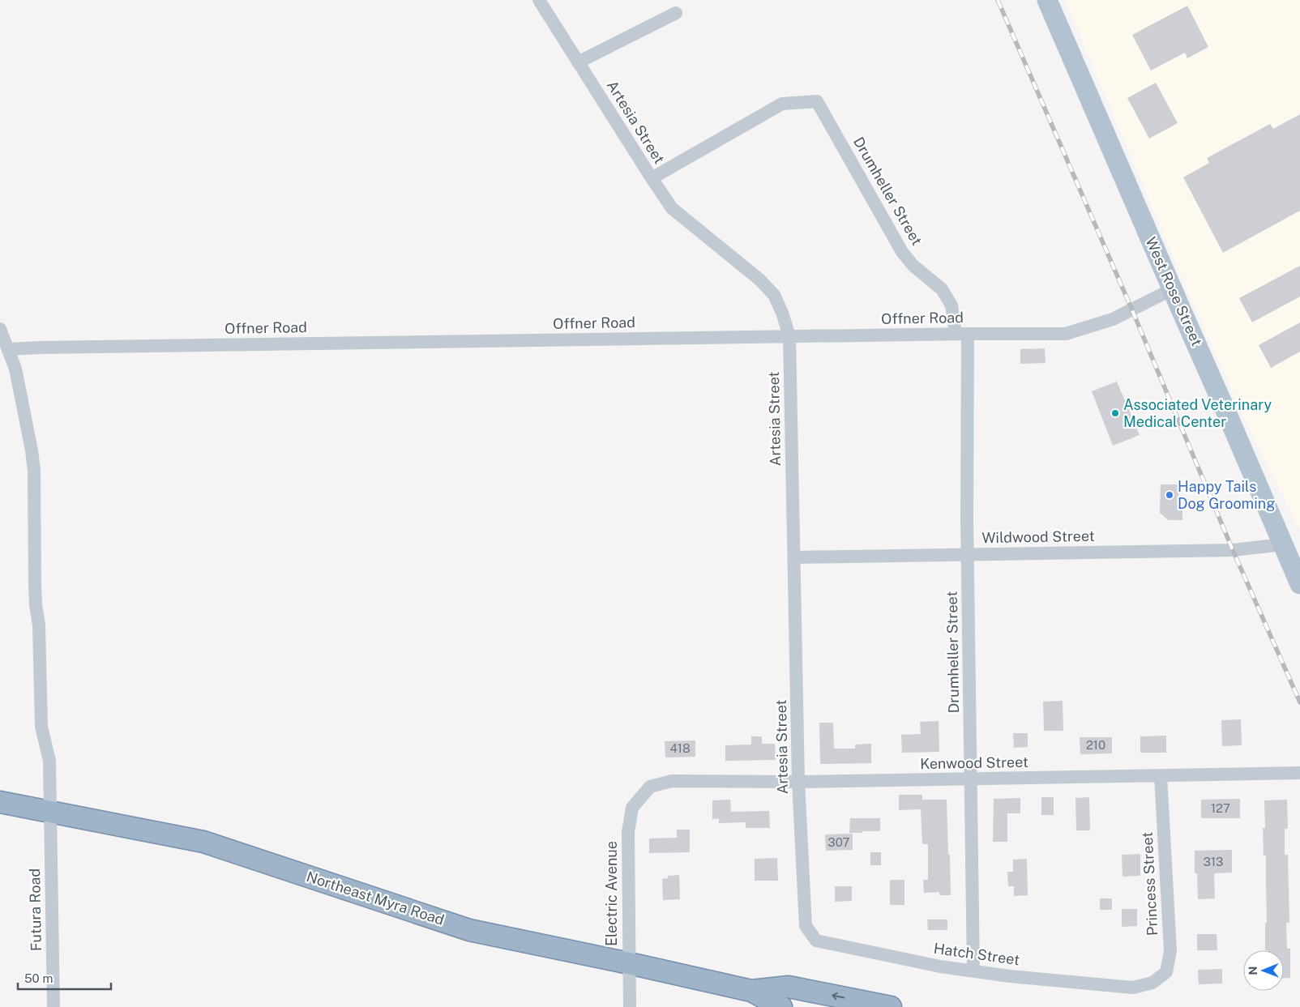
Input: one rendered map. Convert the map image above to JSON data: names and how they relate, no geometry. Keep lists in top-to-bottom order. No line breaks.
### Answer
{"streets":{"highway":["Northeast Myra Road"],"main road":["West Rose Street"],"street":["Artesia Street","Drumheller Street","Offner Road","Wildwood Street","Kenwood Street","Princess Street","Electric Avenue","Futura Road","Hatch Street"]},"crossings":[["Artesia Street","Drumheller Street"],["Artesia Street","Offner Road"],["Artesia Street","Wildwood Street"],["Artesia Street","Kenwood Street"],["Artesia Street","Hatch Street"],["Drumheller Street","Offner Road"],["Drumheller Street","Wildwood Street"],["Drumheller Street","Kenwood Street"],["Drumheller Street","Hatch Street"],["West Rose Street","Offner Road"],["West Rose Street","Wildwood Street"],["Offner Road","Futura Road"],["Kenwood Street","Princess Street"],["Kenwood Street","Electric Avenue"],["Princess Street","Hatch Street"],["Electric Avenue","Northeast Myra Road"],["Northeast Myra Road","Futura Road"]],"places":["Associated Veterinary Medical Center","Happy Tails Dog Grooming"],"house_numbers":["210","418","127","307","313"],"scale_bar":"50 m","north":"left"}
